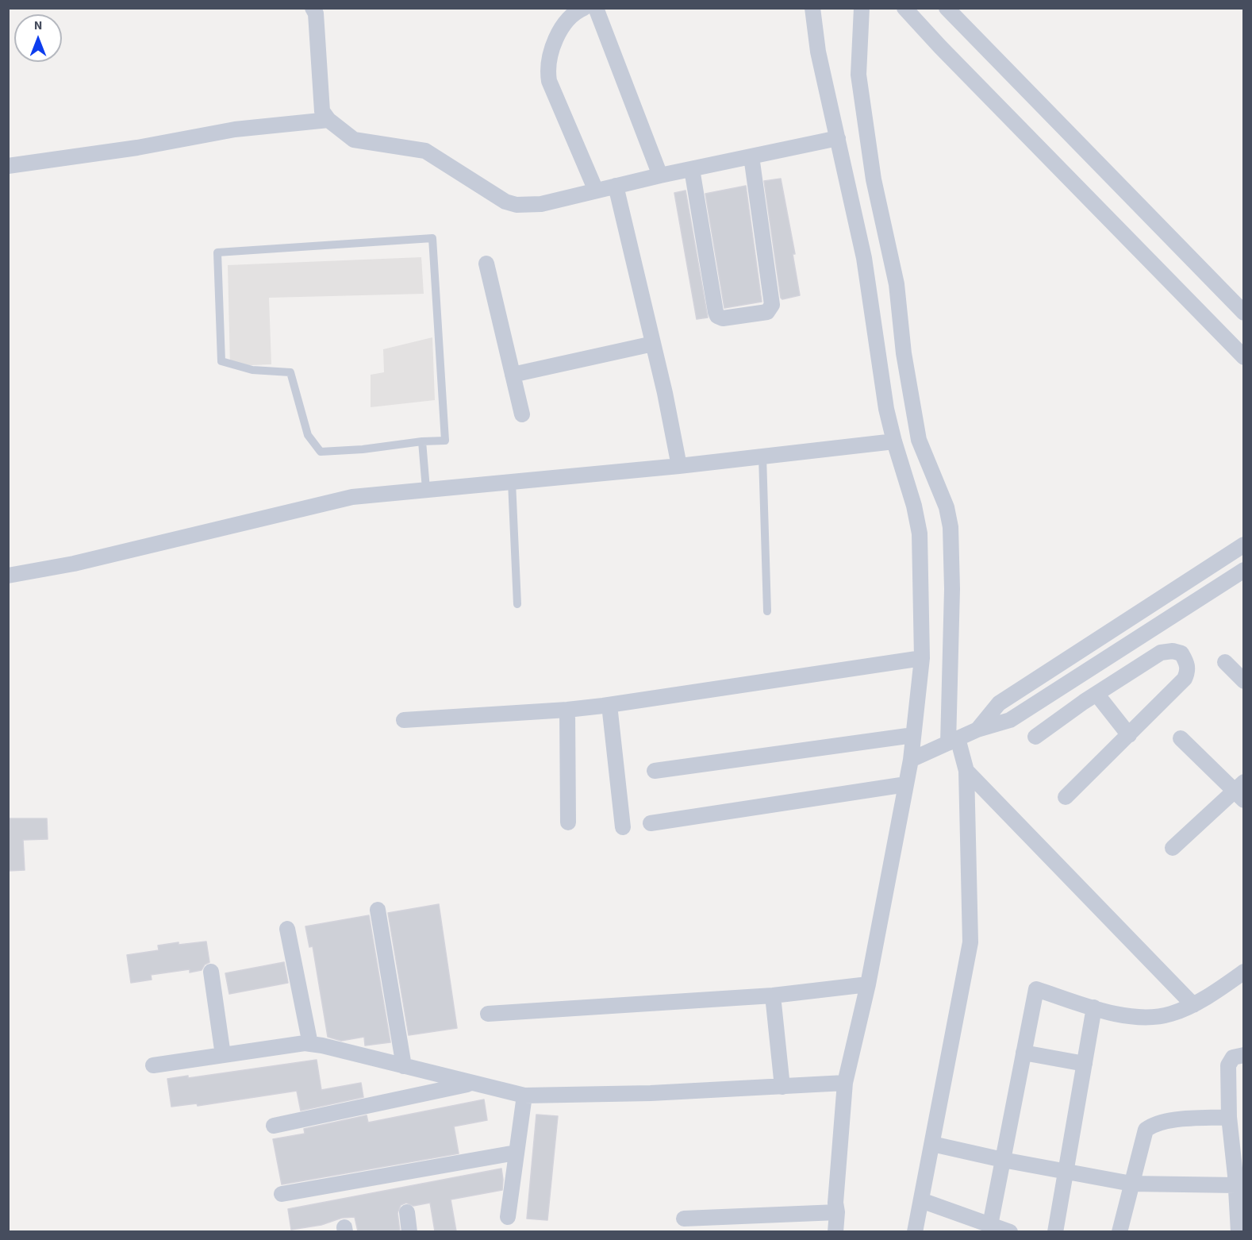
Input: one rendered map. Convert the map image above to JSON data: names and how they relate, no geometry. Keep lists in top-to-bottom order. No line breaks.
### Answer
{"north":"top"}
